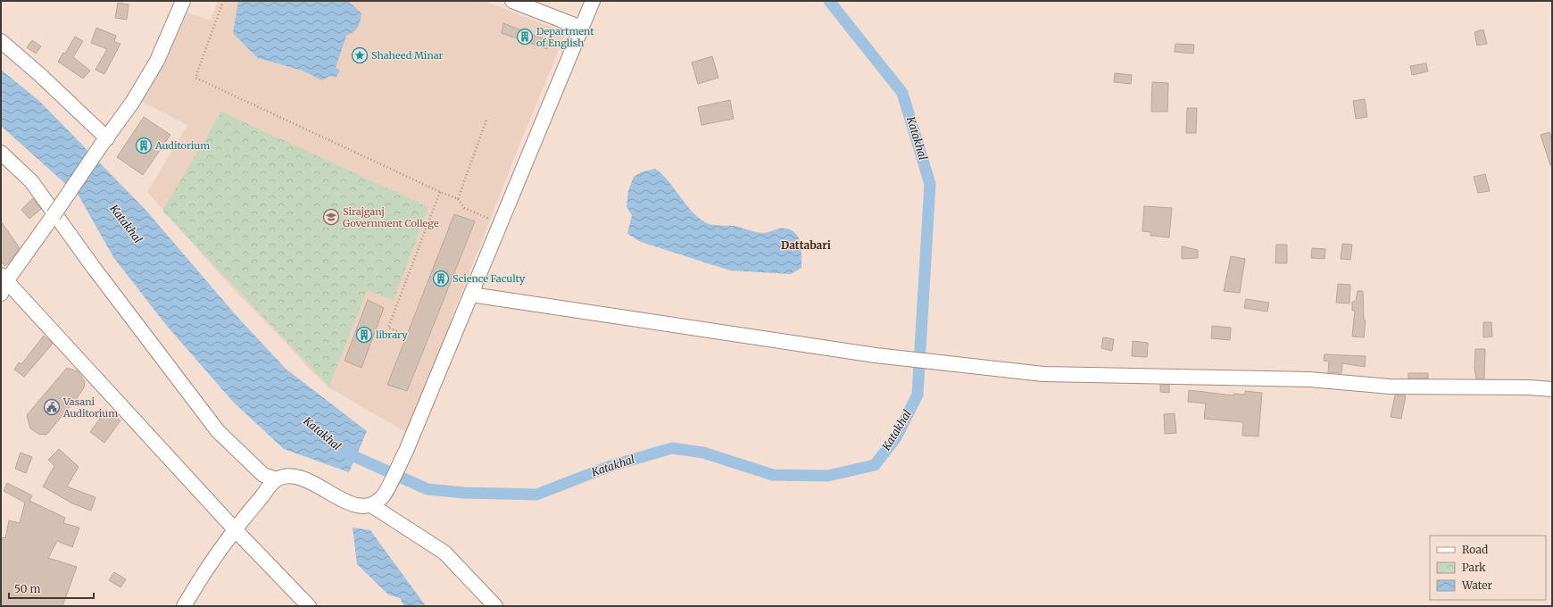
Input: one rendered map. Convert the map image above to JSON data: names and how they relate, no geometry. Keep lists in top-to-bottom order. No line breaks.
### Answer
{"districts":["Dattabari"],"water":["Katakhal"],"places":{"building":["Department of English","Auditorium","Science Faculty","library"],"place":["Shaheed Minar"],"school or university":["Sirajganj Government College"],"public building":["Vasani Auditorium"]},"legend":["Road","Park","Water"],"scale_bar":"50 m"}
